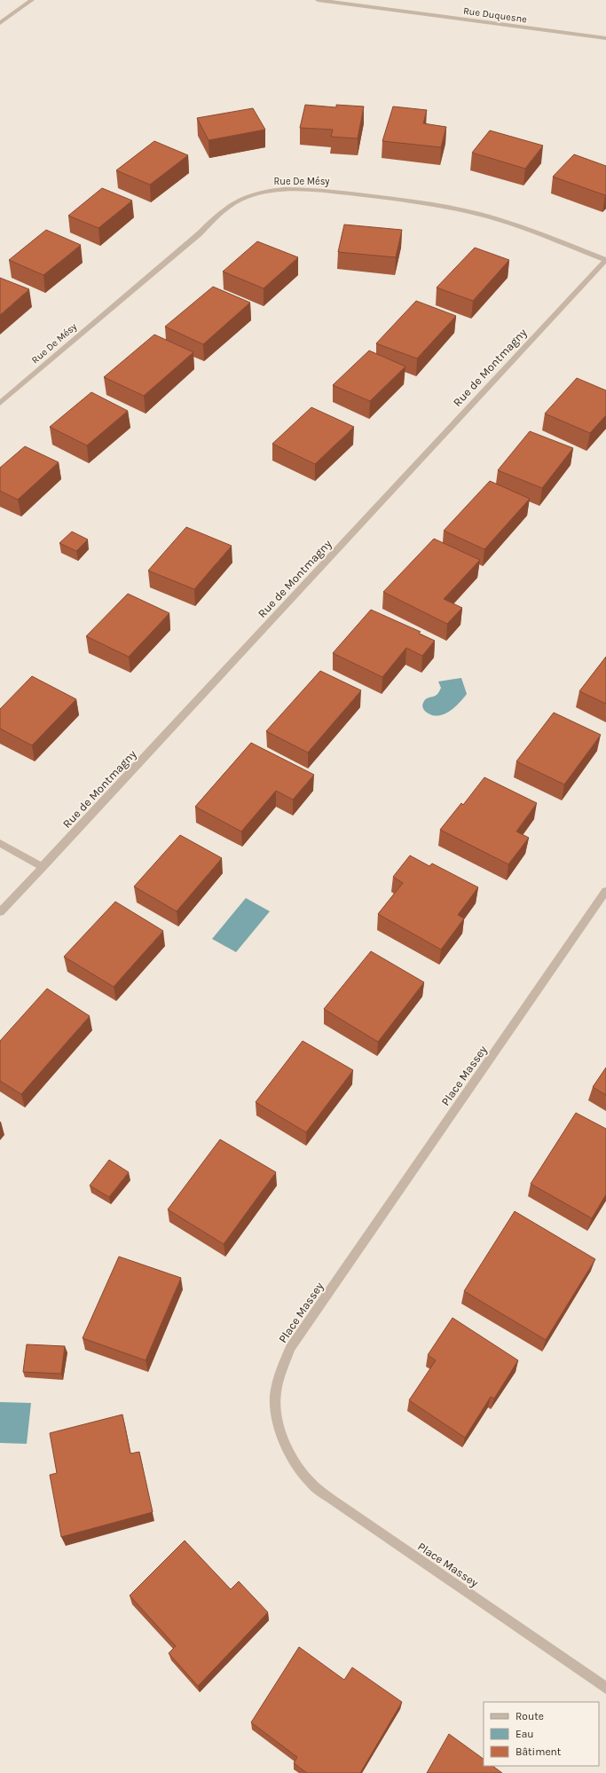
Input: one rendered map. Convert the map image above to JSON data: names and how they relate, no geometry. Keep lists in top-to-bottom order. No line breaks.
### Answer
{"streets":{"street":["Rue Duquesne","Rue De Mésy","Rue de Montmagny","Place Massey"]},"crossings":[["Rue De Mésy","Rue de Montmagny"]],"legend":["Route","Eau","Bâtiment"]}
